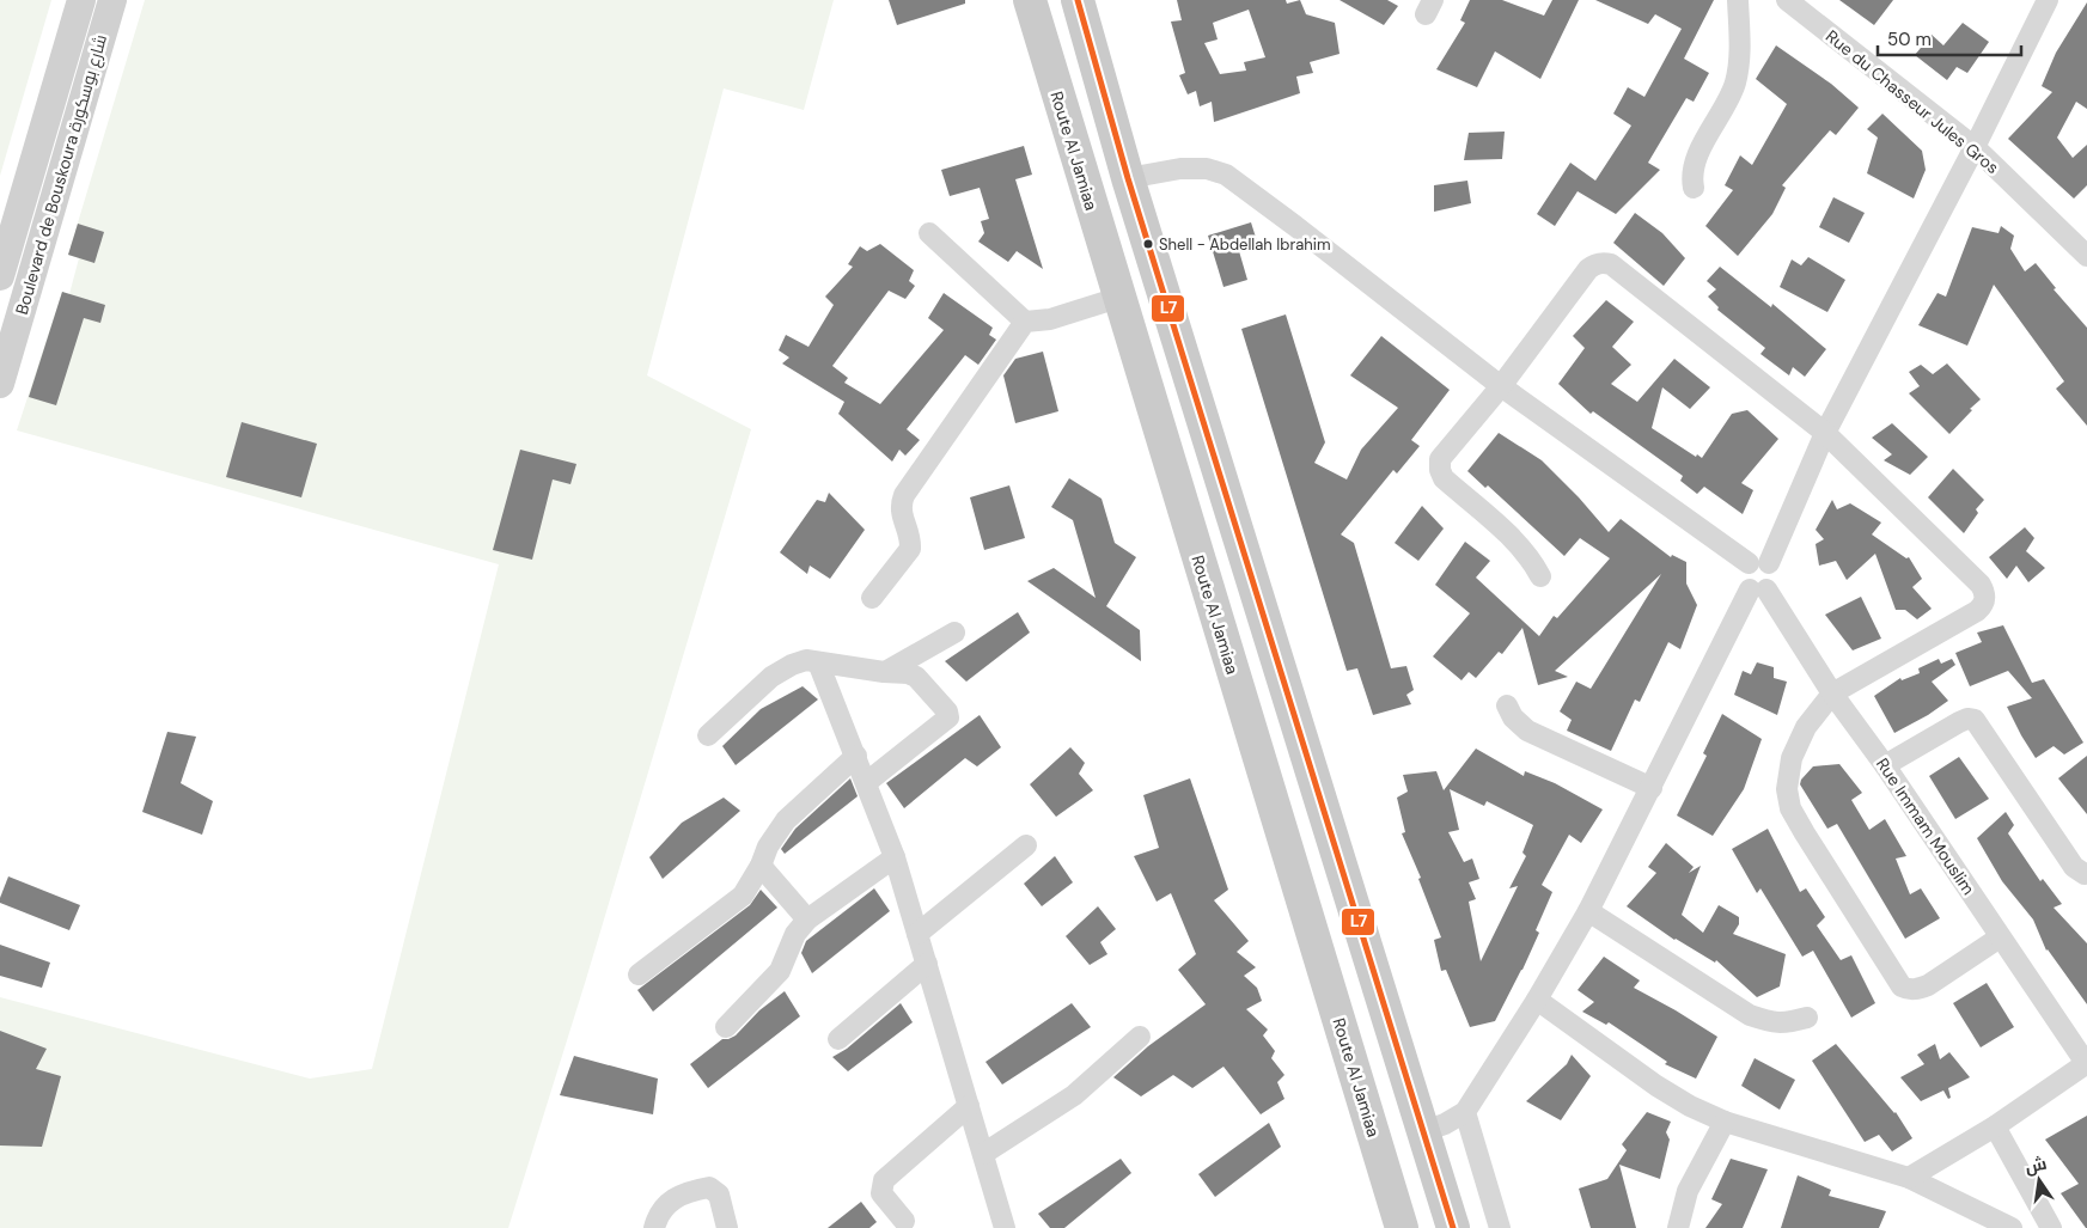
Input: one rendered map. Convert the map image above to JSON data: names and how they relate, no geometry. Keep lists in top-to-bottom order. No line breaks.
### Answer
{"streets":{"main road":["Route Al Jamiaa"],"street":["Rue du Chasseur Jules Gros","Boulevard de Bouskoura شارع بوسكورة","Rue Immam Mouslim"]},"places":["Shell - Abdellah Ibrahim"],"lines":["transit line L7"],"scale_bar":"50 m","north":"top"}
